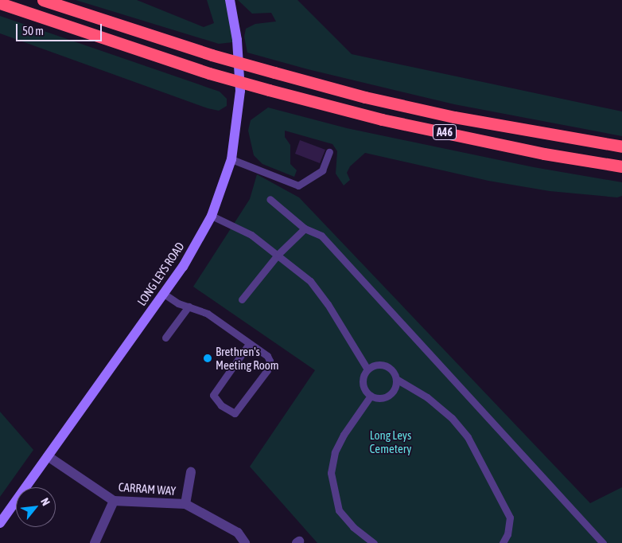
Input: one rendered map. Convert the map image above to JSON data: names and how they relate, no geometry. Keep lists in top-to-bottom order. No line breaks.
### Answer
{"streets":{"highway":["A46"],"street":["LONG LEYS ROAD","CARRAM WAY"]},"crossings":[["LONG LEYS ROAD","CARRAM WAY"]],"parks":["Long Leys Cemetery"],"places":["Brethren's Meeting Room"],"scale_bar":"50 m","north":"top right"}
